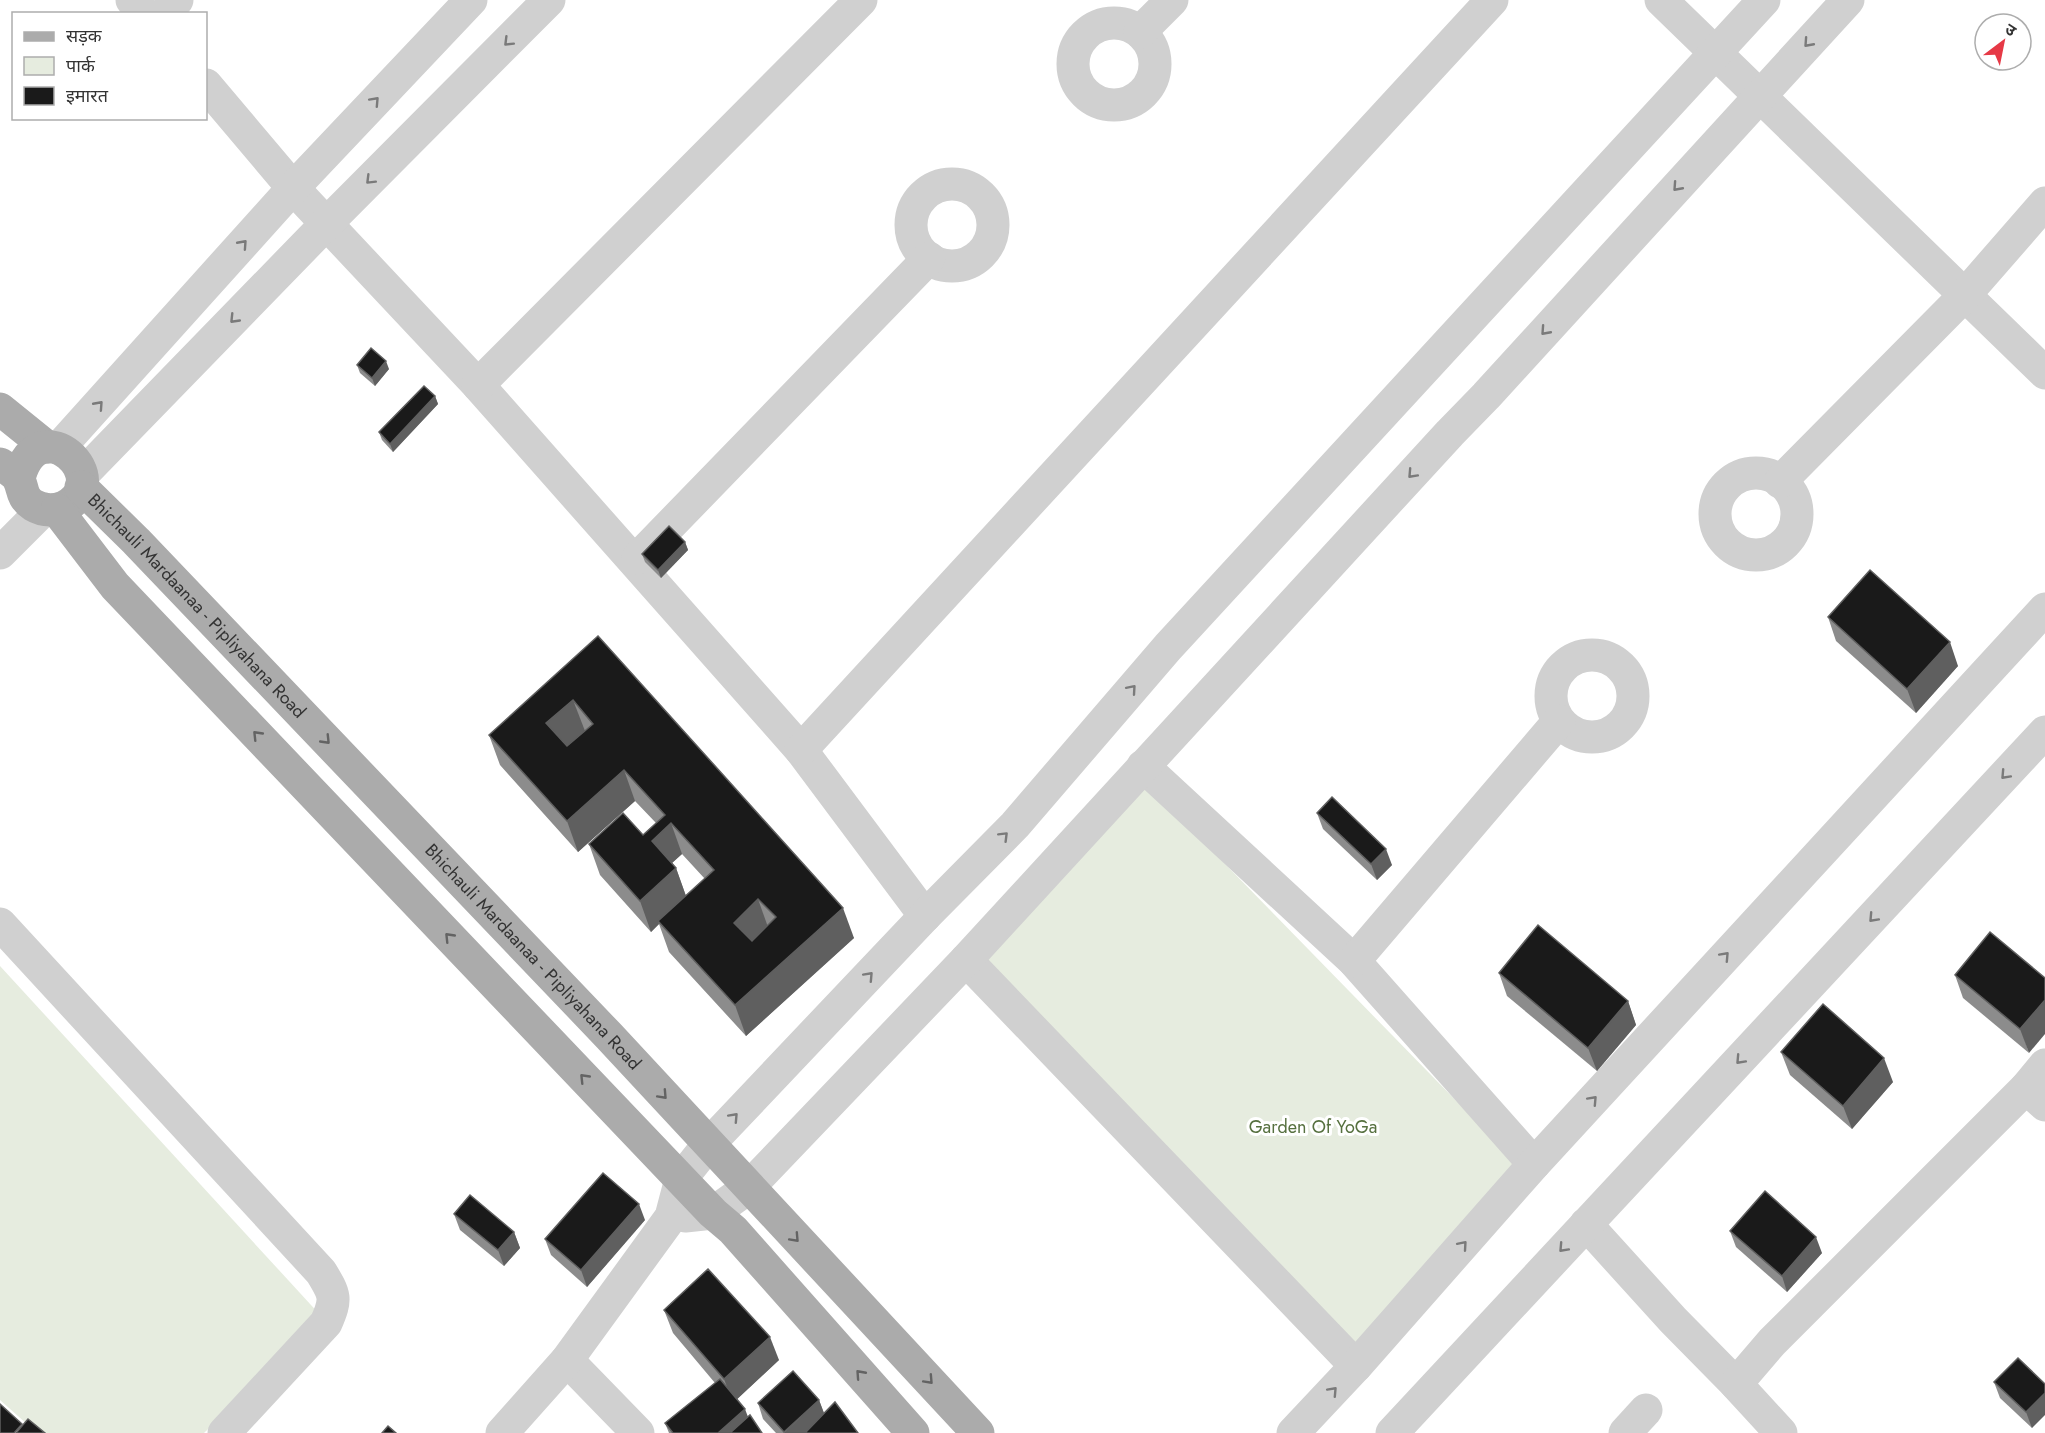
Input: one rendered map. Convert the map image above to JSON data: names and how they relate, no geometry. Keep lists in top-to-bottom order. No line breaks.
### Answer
{"streets":{"main road":["Bhichauli Mardaanaa - Pipliyahana Road"]},"parks":["Garden Of YoGa"],"legend":["सड़क","पार्क","इमारत"],"north":"top right"}
